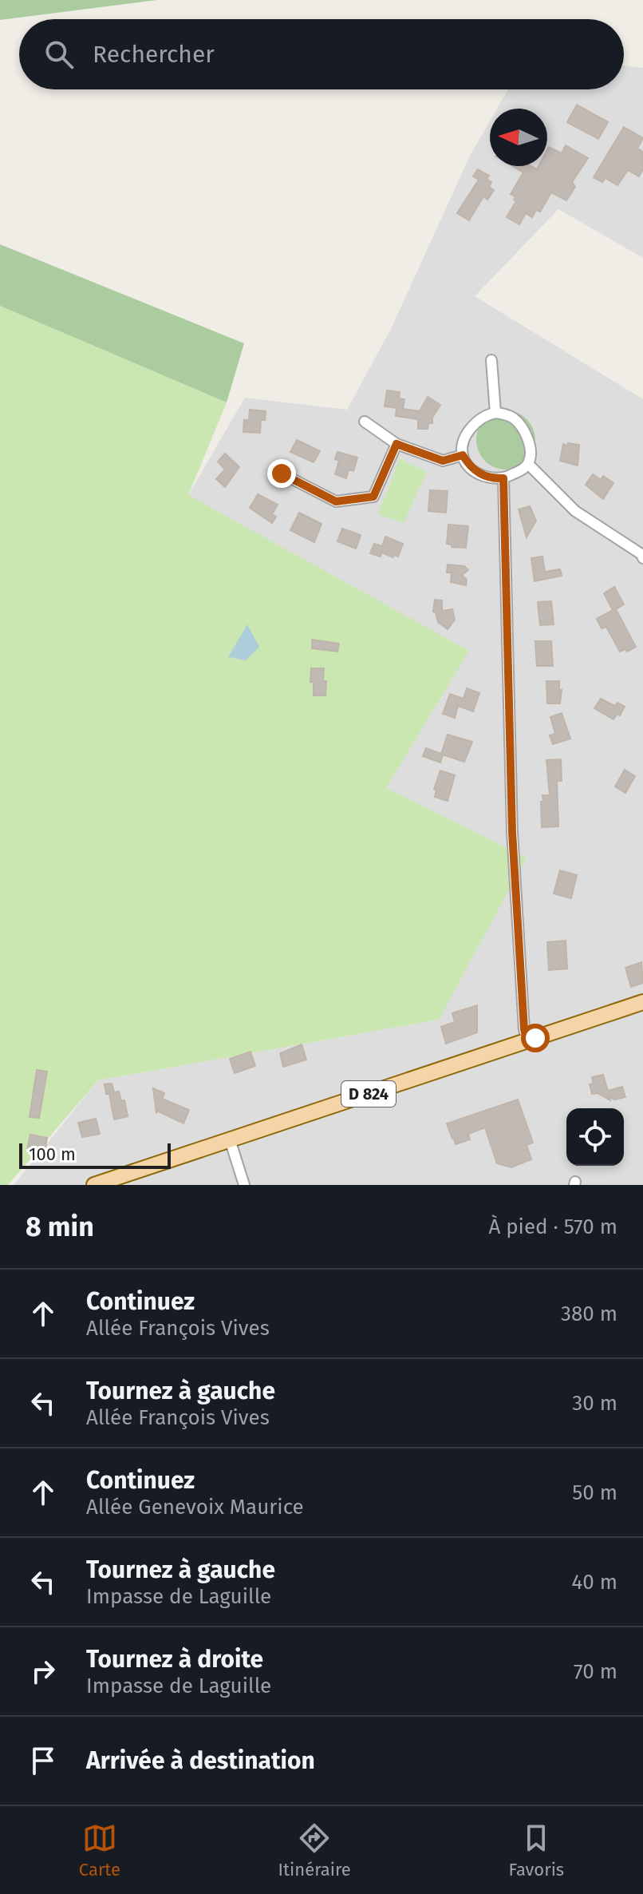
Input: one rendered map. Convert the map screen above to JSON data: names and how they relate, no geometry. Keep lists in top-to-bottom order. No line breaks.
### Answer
{"streets":{"main road":["D 824"]},"scale_bar":"100 m","north":"left","page":{"search":"Rechercher","scale":"100 m","heading":["8 min","À pied · 570 m"],"list":[["Continuez","Allée François Vives","380 m"],["Tournez à gauche","Allée François Vives","30 m"],["Continuez","Allée Genevoix Maurice","50 m"],["Tournez à gauche","Impasse de Laguille","40 m"],["Tournez à droite","Impasse de Laguille","70 m"],"Arrivée à destination"],"nav":["Carte","Itinéraire","Favoris"]}}
